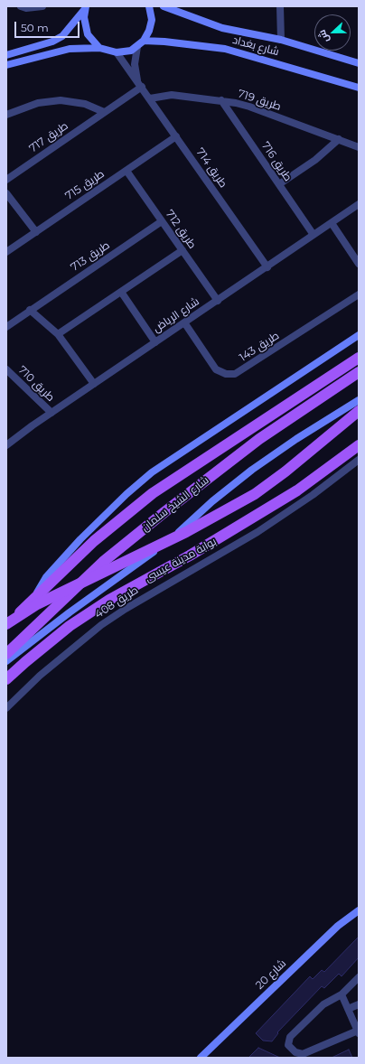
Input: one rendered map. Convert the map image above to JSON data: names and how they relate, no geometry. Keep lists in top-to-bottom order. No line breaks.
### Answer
{"streets":{"main road":["شارع بغداد","شارع الشيخ سلمان","بوابة مدينة عيسى","شارع 20"],"street":["طريق 719","طريق 717","طريق 716","طريق 714","طريق 715","طريق 712","طريق 713","شارع الرياض","طريق 143","طريق 710","طريق 408"]},"crossings":[["طريق 719","طريق 716"],["طريق 719","طريق 714"],["طريق 717","طريق 714"],["طريق 716","شارع الرياض"],["طريق 714","طريق 715"],["طريق 714","شارع الرياض"],["طريق 715","طريق 712"],["طريق 712","طريق 713"],["طريق 712","شارع الرياض"],["شارع الرياض","طريق 143"],["شارع الرياض","طريق 710"],["شارع الشيخ سلمان","بوابة مدينة عيسى"]],"scale_bar":"50 m","north":"left"}
